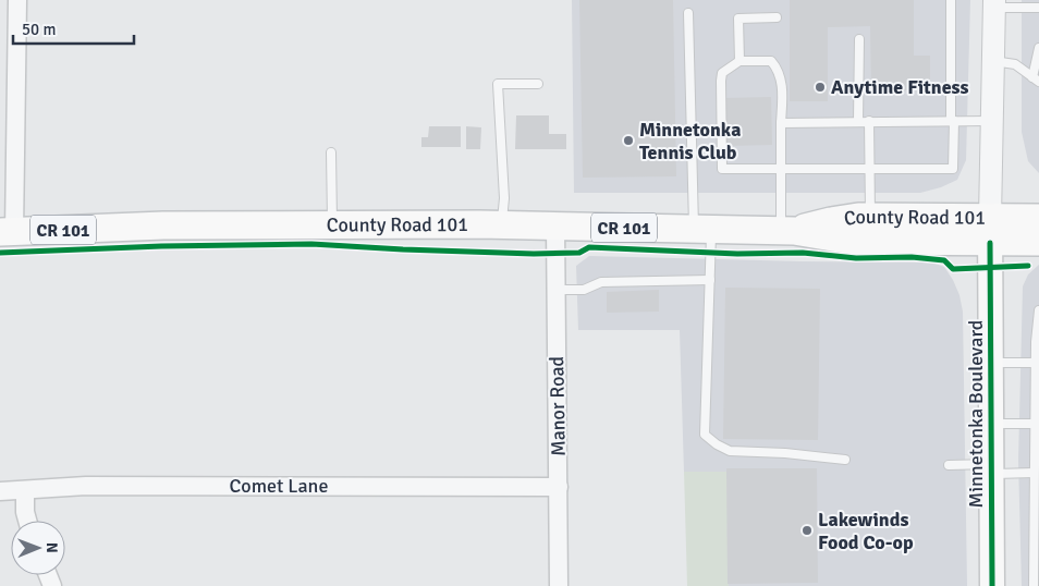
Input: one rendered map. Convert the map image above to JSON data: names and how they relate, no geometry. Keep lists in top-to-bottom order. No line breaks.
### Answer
{"streets":{"main road":["County Road 101","CR 101","Minnetonka Boulevard"],"street":["Manor Road","Comet Lane"]},"crossings":[["County Road 101","Manor Road"],["County Road 101","Minnetonka Boulevard"],["Manor Road","Comet Lane"]],"places":["Anytime Fitness","Minnetonka Tennis Club","Lakewinds Food Co-op"],"scale_bar":"50 m","north":"right"}
